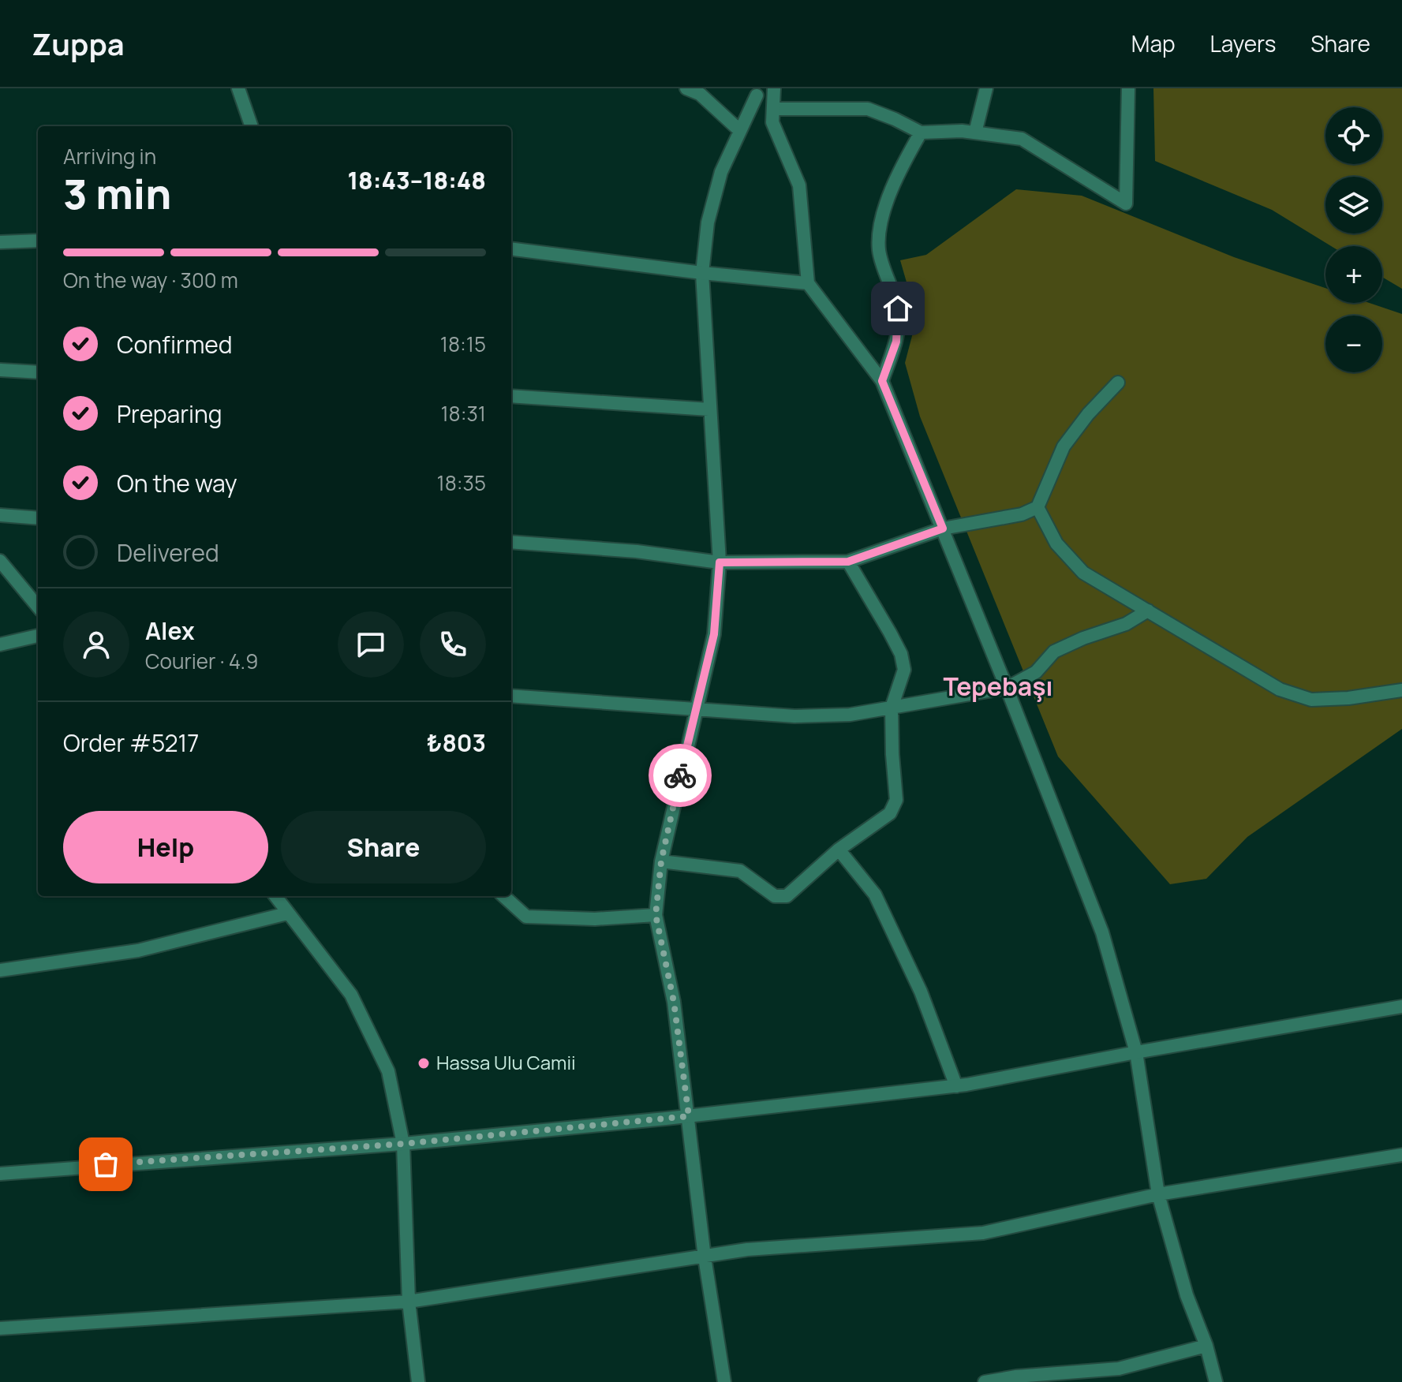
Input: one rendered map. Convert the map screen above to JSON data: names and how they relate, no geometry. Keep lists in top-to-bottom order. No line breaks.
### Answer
{"districts":["Tepebaşı"],"places":["Hassa Ulu Camii"],"page":{"header":"Zuppa","nav":["Map","Layers","Share"],"map_buttons":["+","−"],"heading":["3 min","Arriving in","18:43–18:48"],"panel":["Alex","Courier · 4.9","Order #5217","₺803"],"bar":"On the way · 300 m","list":[["Confirmed","18:15"],["Preparing","18:31"],["On the way","18:35"],"Delivered"],"buttons":["Help","Share"]}}
